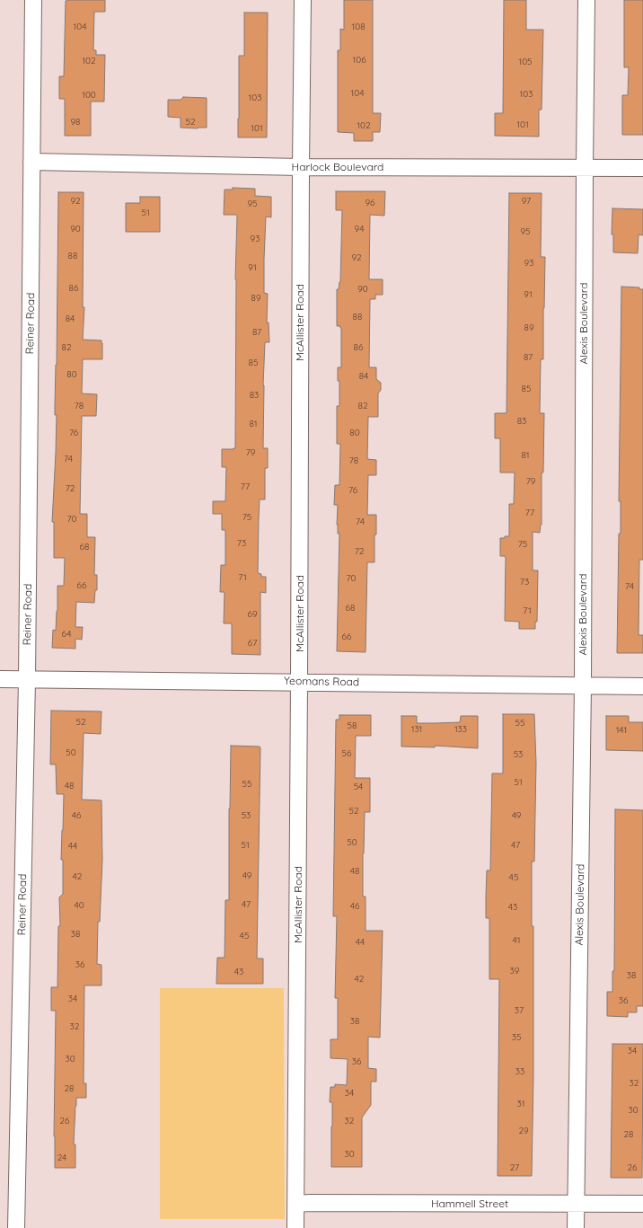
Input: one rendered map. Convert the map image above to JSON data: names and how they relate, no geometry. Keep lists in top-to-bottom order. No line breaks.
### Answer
{"streets":{"street":["Harlock Boulevard","McAllister Road","Reiner Road","Alexis Boulevard","Yeomans Road","Hammell Street"]},"crossings":[["Harlock Boulevard","McAllister Road"],["Harlock Boulevard","Reiner Road"],["Harlock Boulevard","Alexis Boulevard"],["McAllister Road","Yeomans Road"],["McAllister Road","Hammell Street"],["Reiner Road","Yeomans Road"],["Alexis Boulevard","Yeomans Road"],["Alexis Boulevard","Hammell Street"]],"house_numbers":["104","108","106","102","105","104","103","100","103","98","52","101","102","101","92","97","96","95","51","90","94","95","93","88","92","93","91","86","90","91","89","88","84","89","87","82","86","87","85","80","84","85","83","78","82","83","81","76","80","79","81","74","78","79","77","72","76","77","75","70","74","73","75","68","72","71","70","73","66","74","68","71","69","64","66","67","52","55","58","131","133","141","50","56","53","51","55","48","54","52","46","53","49","50","51","47","44","48","49","42","45","47","40","46","43","38","45","41","44","36","39","43","38","42","34","36","37","38","32","35","34","30","36","33","32","28","34","31","30","26","32","29","28","30","24","27","26"]}
